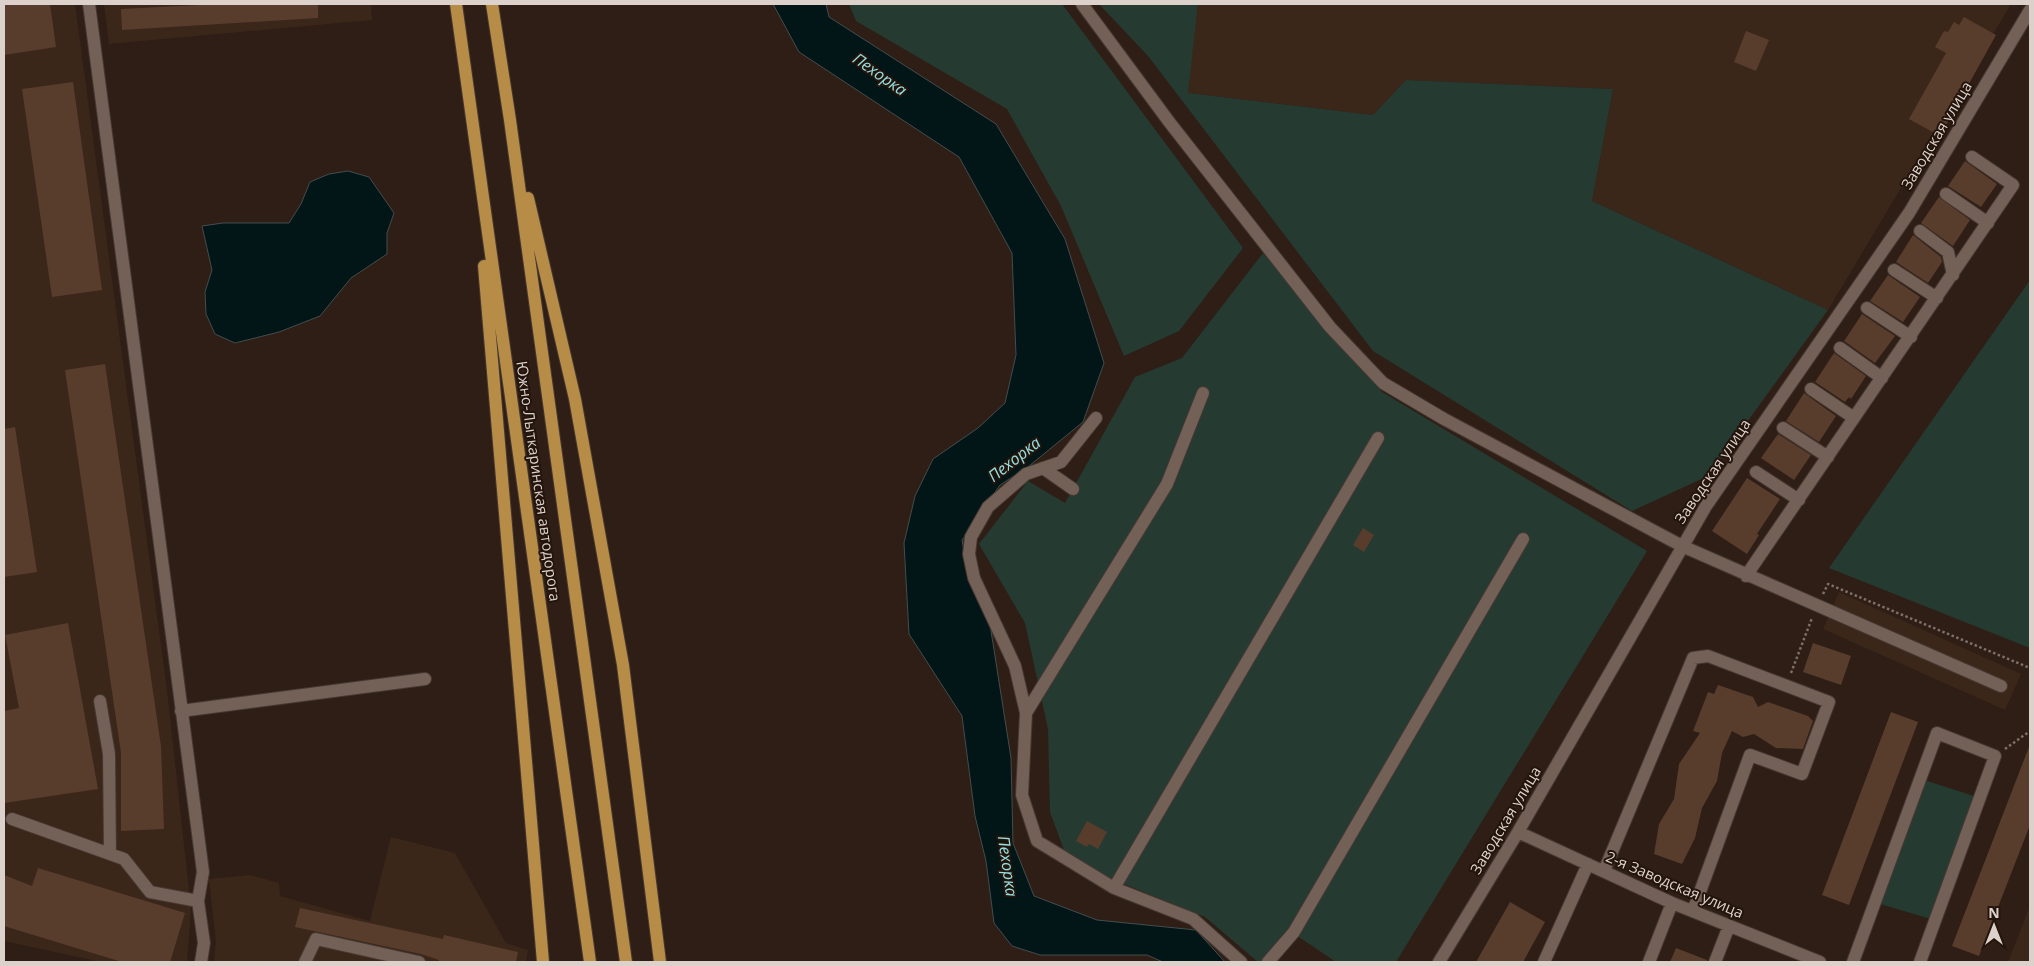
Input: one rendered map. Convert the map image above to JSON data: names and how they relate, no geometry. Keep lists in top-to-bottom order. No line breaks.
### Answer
{"streets":{"main road":["Южно-Лыткаринская автодорога"],"street":["Заводская улица","2-я Заводская улица"]},"crossings":[["Заводская улица","2-я Заводская улица"]],"water":["Пехорка"],"north":"top"}
